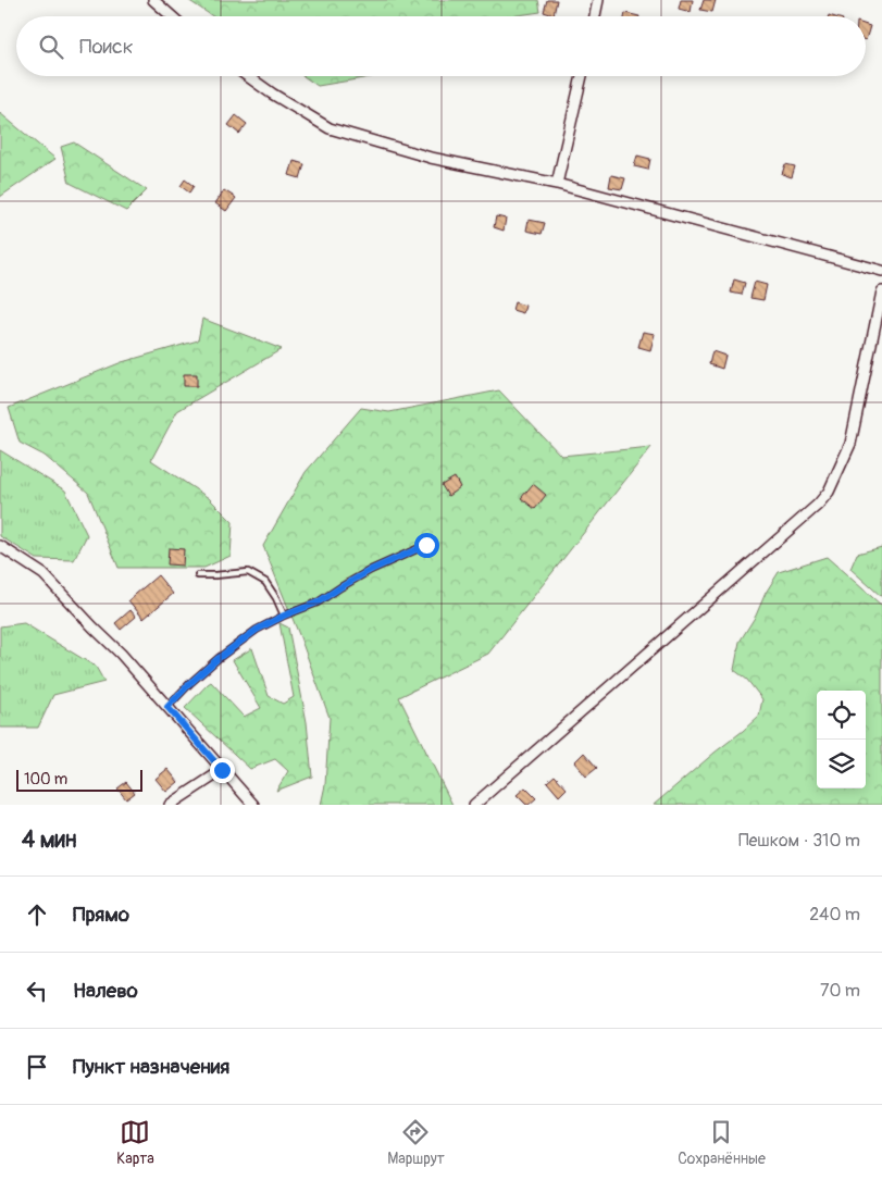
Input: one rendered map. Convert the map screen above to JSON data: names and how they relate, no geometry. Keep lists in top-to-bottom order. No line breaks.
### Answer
{"scale_bar":"100 m","page":{"search":"Поиск","scale":"100 m","heading":["4 мин","Пешком · 310 m"],"list":[["Прямо","240 m"],["Налево","70 m"],"Пункт назначения"],"nav":["Карта","Маршрут","Сохранённые"]}}
